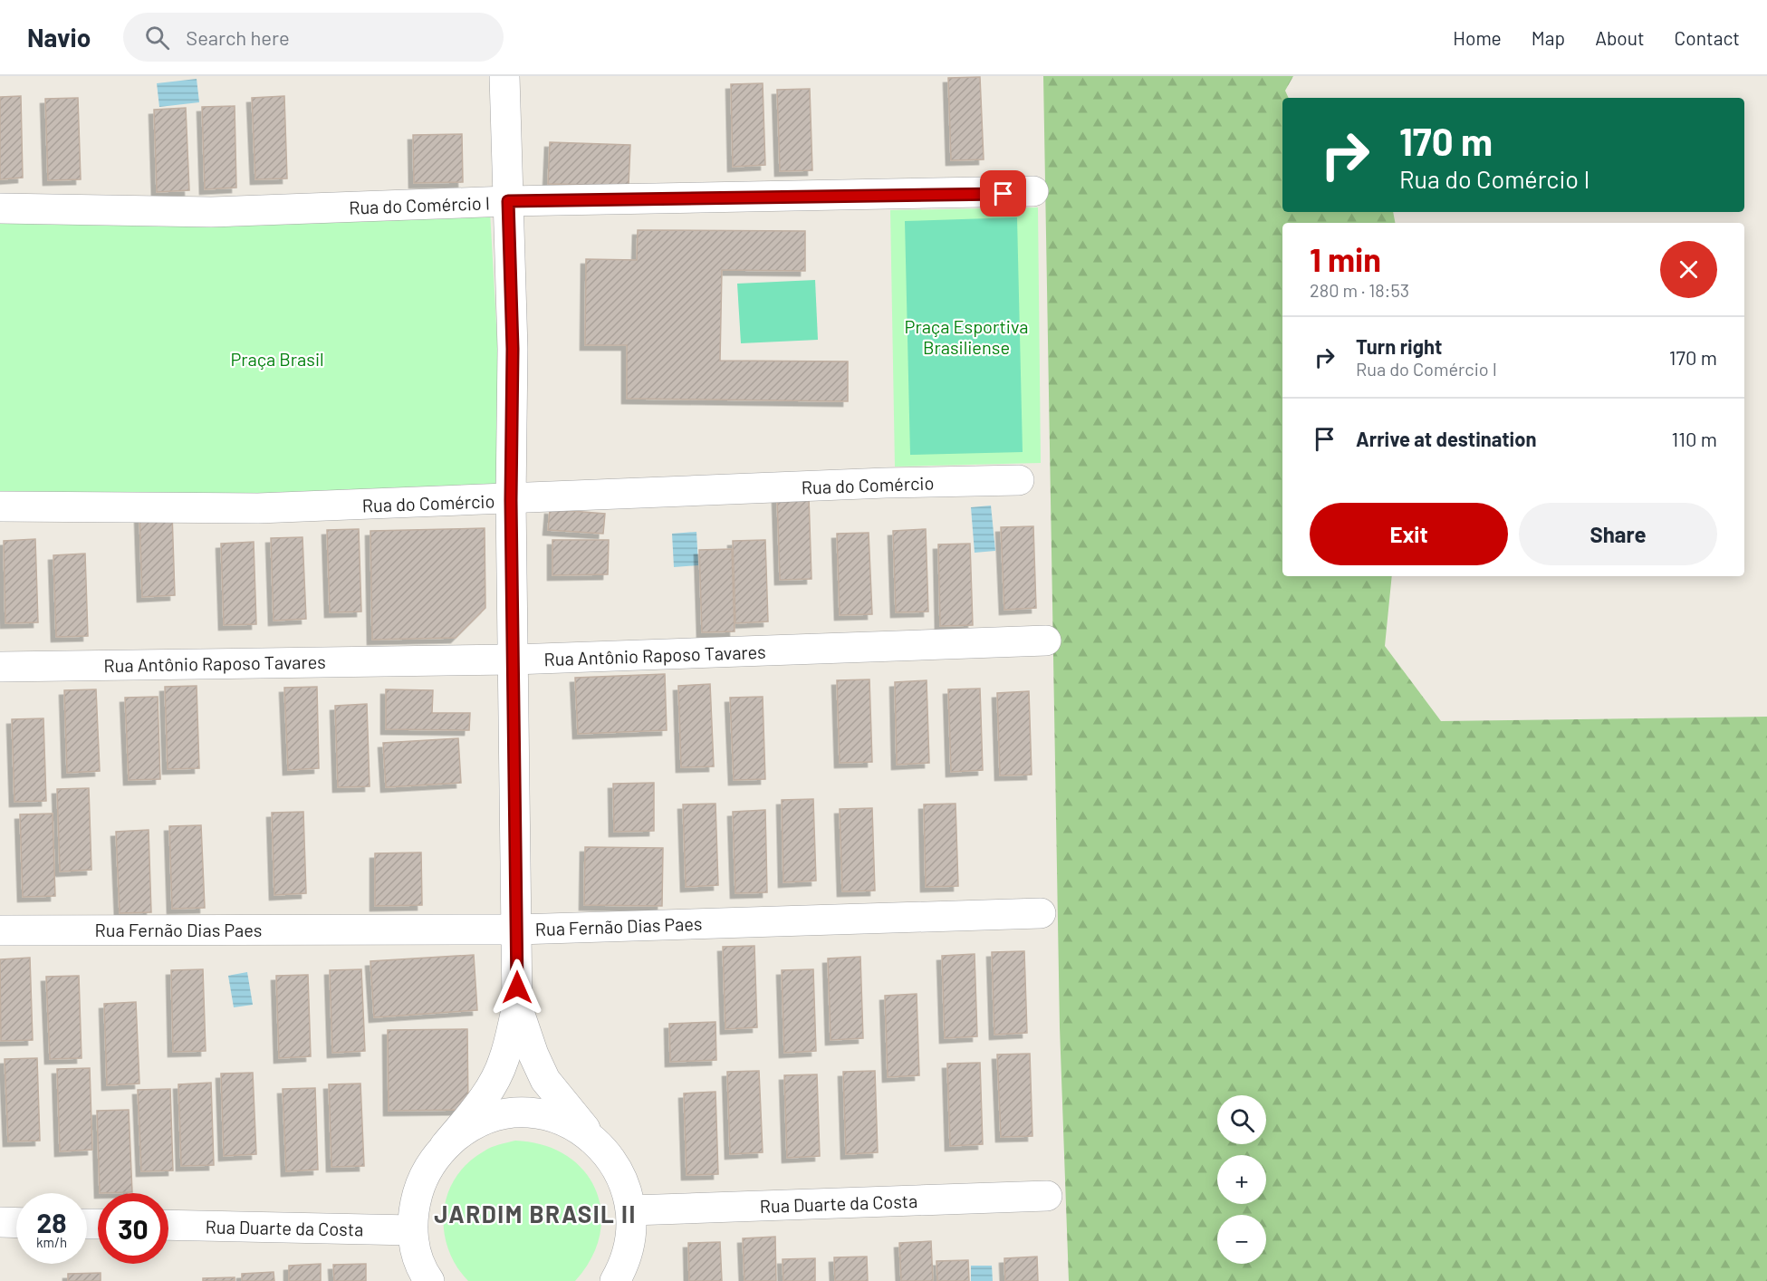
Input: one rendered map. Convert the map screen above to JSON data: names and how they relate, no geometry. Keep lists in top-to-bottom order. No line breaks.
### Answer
{"streets":{"street":["Rua do Comércio I","Rua do Comércio","Rua Antônio Raposo Tavares","Rua Fernão Dias Paes","Rua Duarte da Costa"]},"districts":["JARDIM BRASIL II"],"parks":["Praça Esportiva Brasiliense","Praça Brasil"],"page":{"header":"Navio","search":"Search here","nav":["Home","Map","About","Contact"],"turn":["170 m","Rua do Comércio I"],"heading":["1 min","280 m · 18:53"],"list":[{"name":"Turn right","note":"Rua do Comércio I","value":"170 m"},{"name":"Arrive at destination","value":"110 m"}],"buttons":["Exit","Share"],"map_buttons":["+","−"],"speed":"28 km/h","limit":"30"}}
